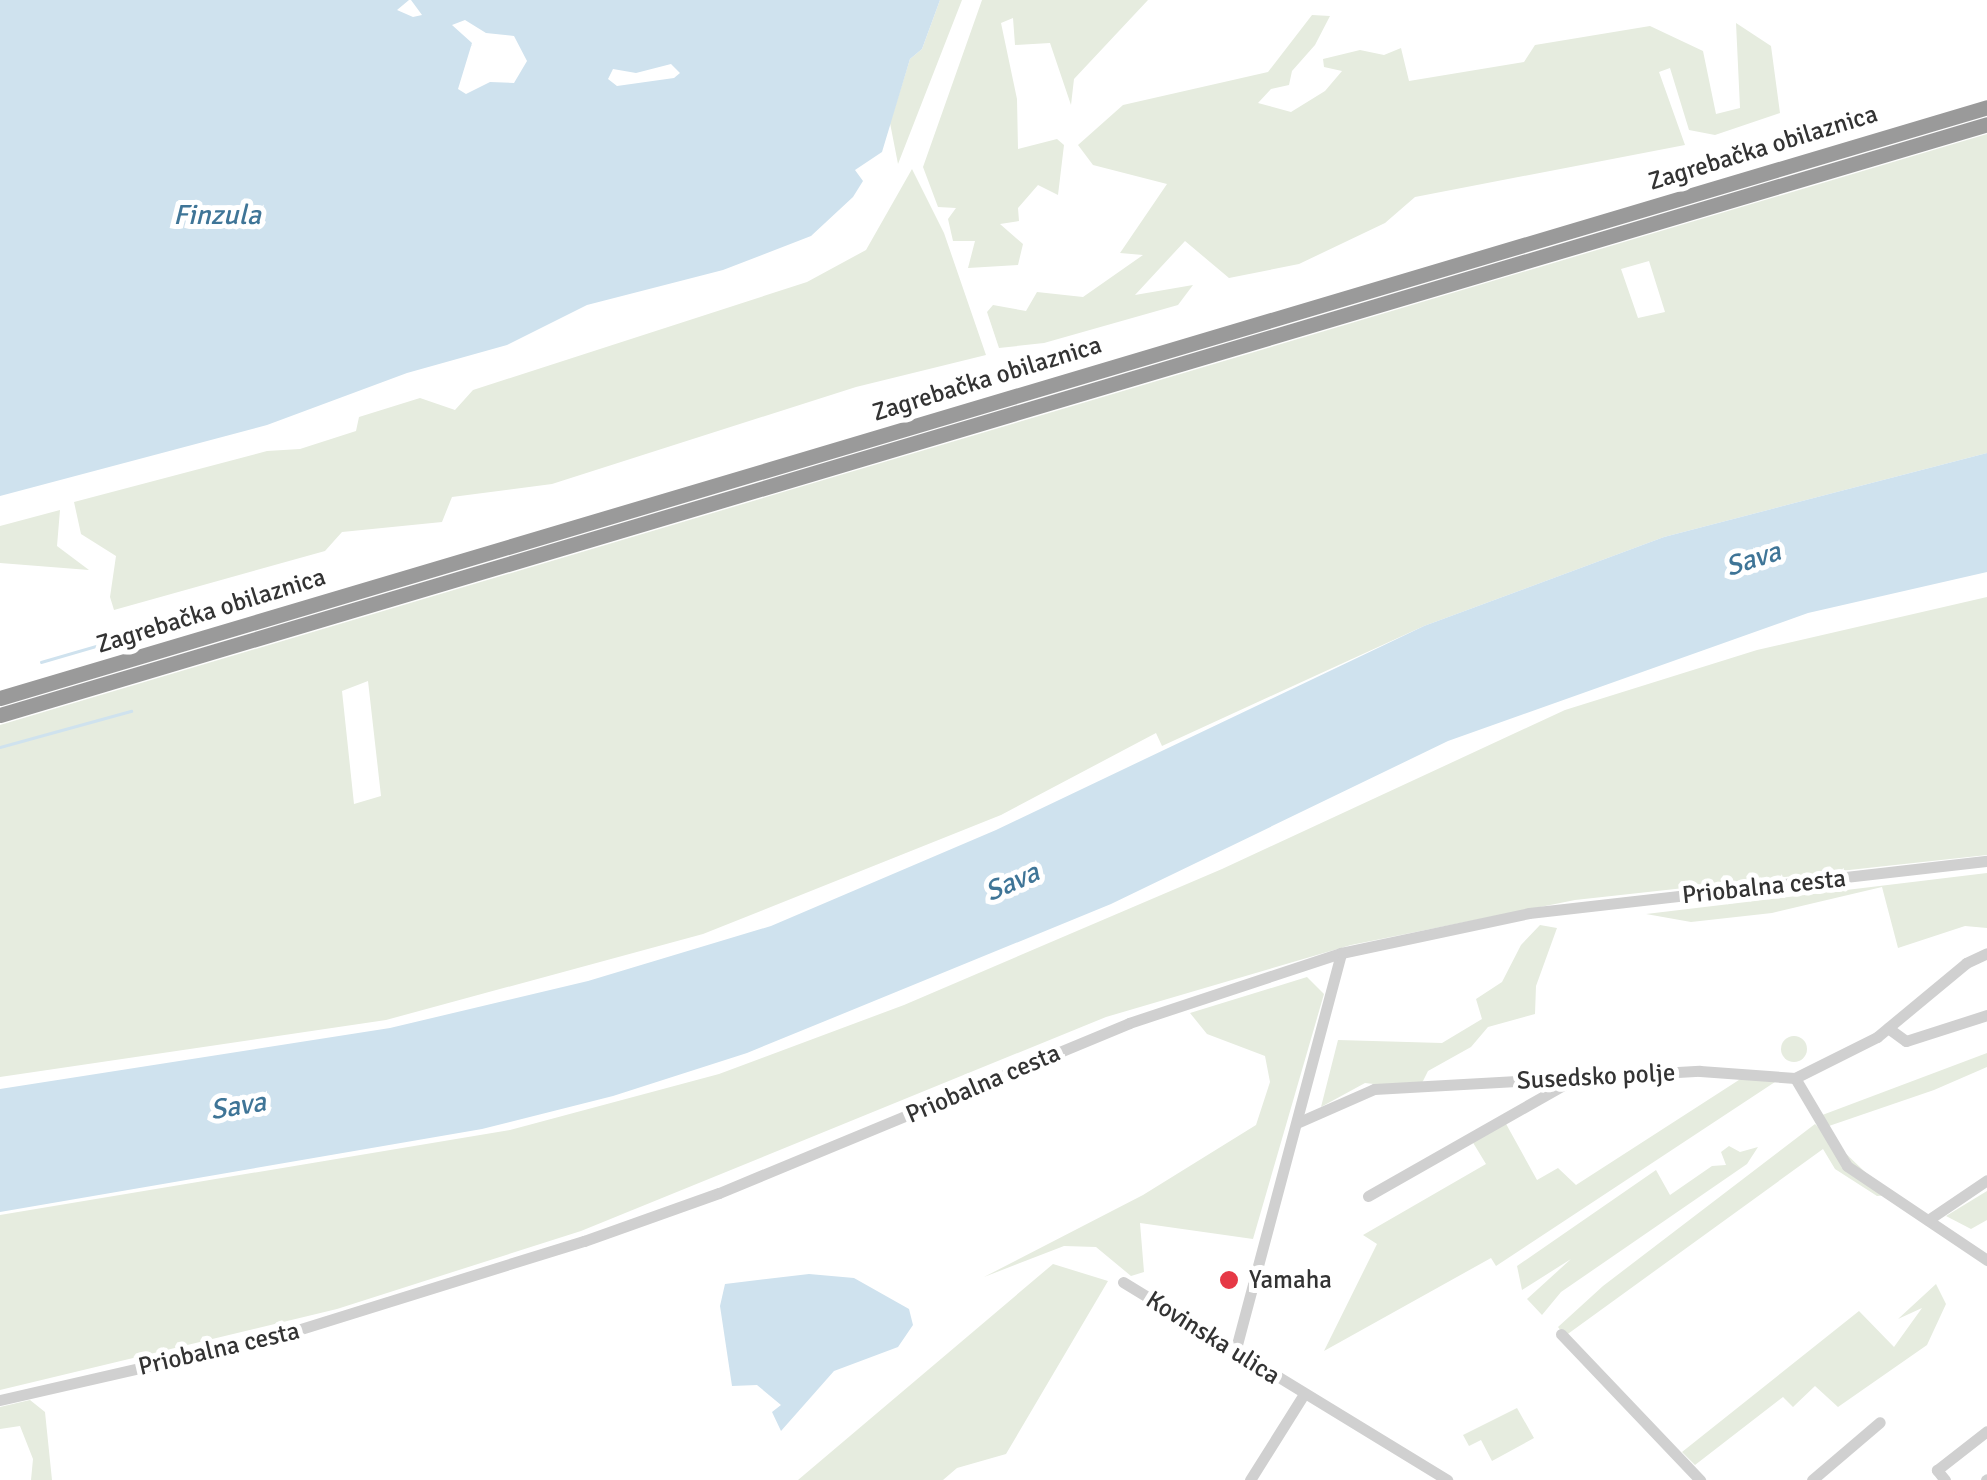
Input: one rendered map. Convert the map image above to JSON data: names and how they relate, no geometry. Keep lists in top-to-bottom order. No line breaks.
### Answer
{"streets":{"highway":["Zagrebačka obilaznica"],"street":["Priobalna cesta","Susedsko polje","Kovinska ulica"]},"water":["Finzula","Sava"],"places":["Yamaha"]}
